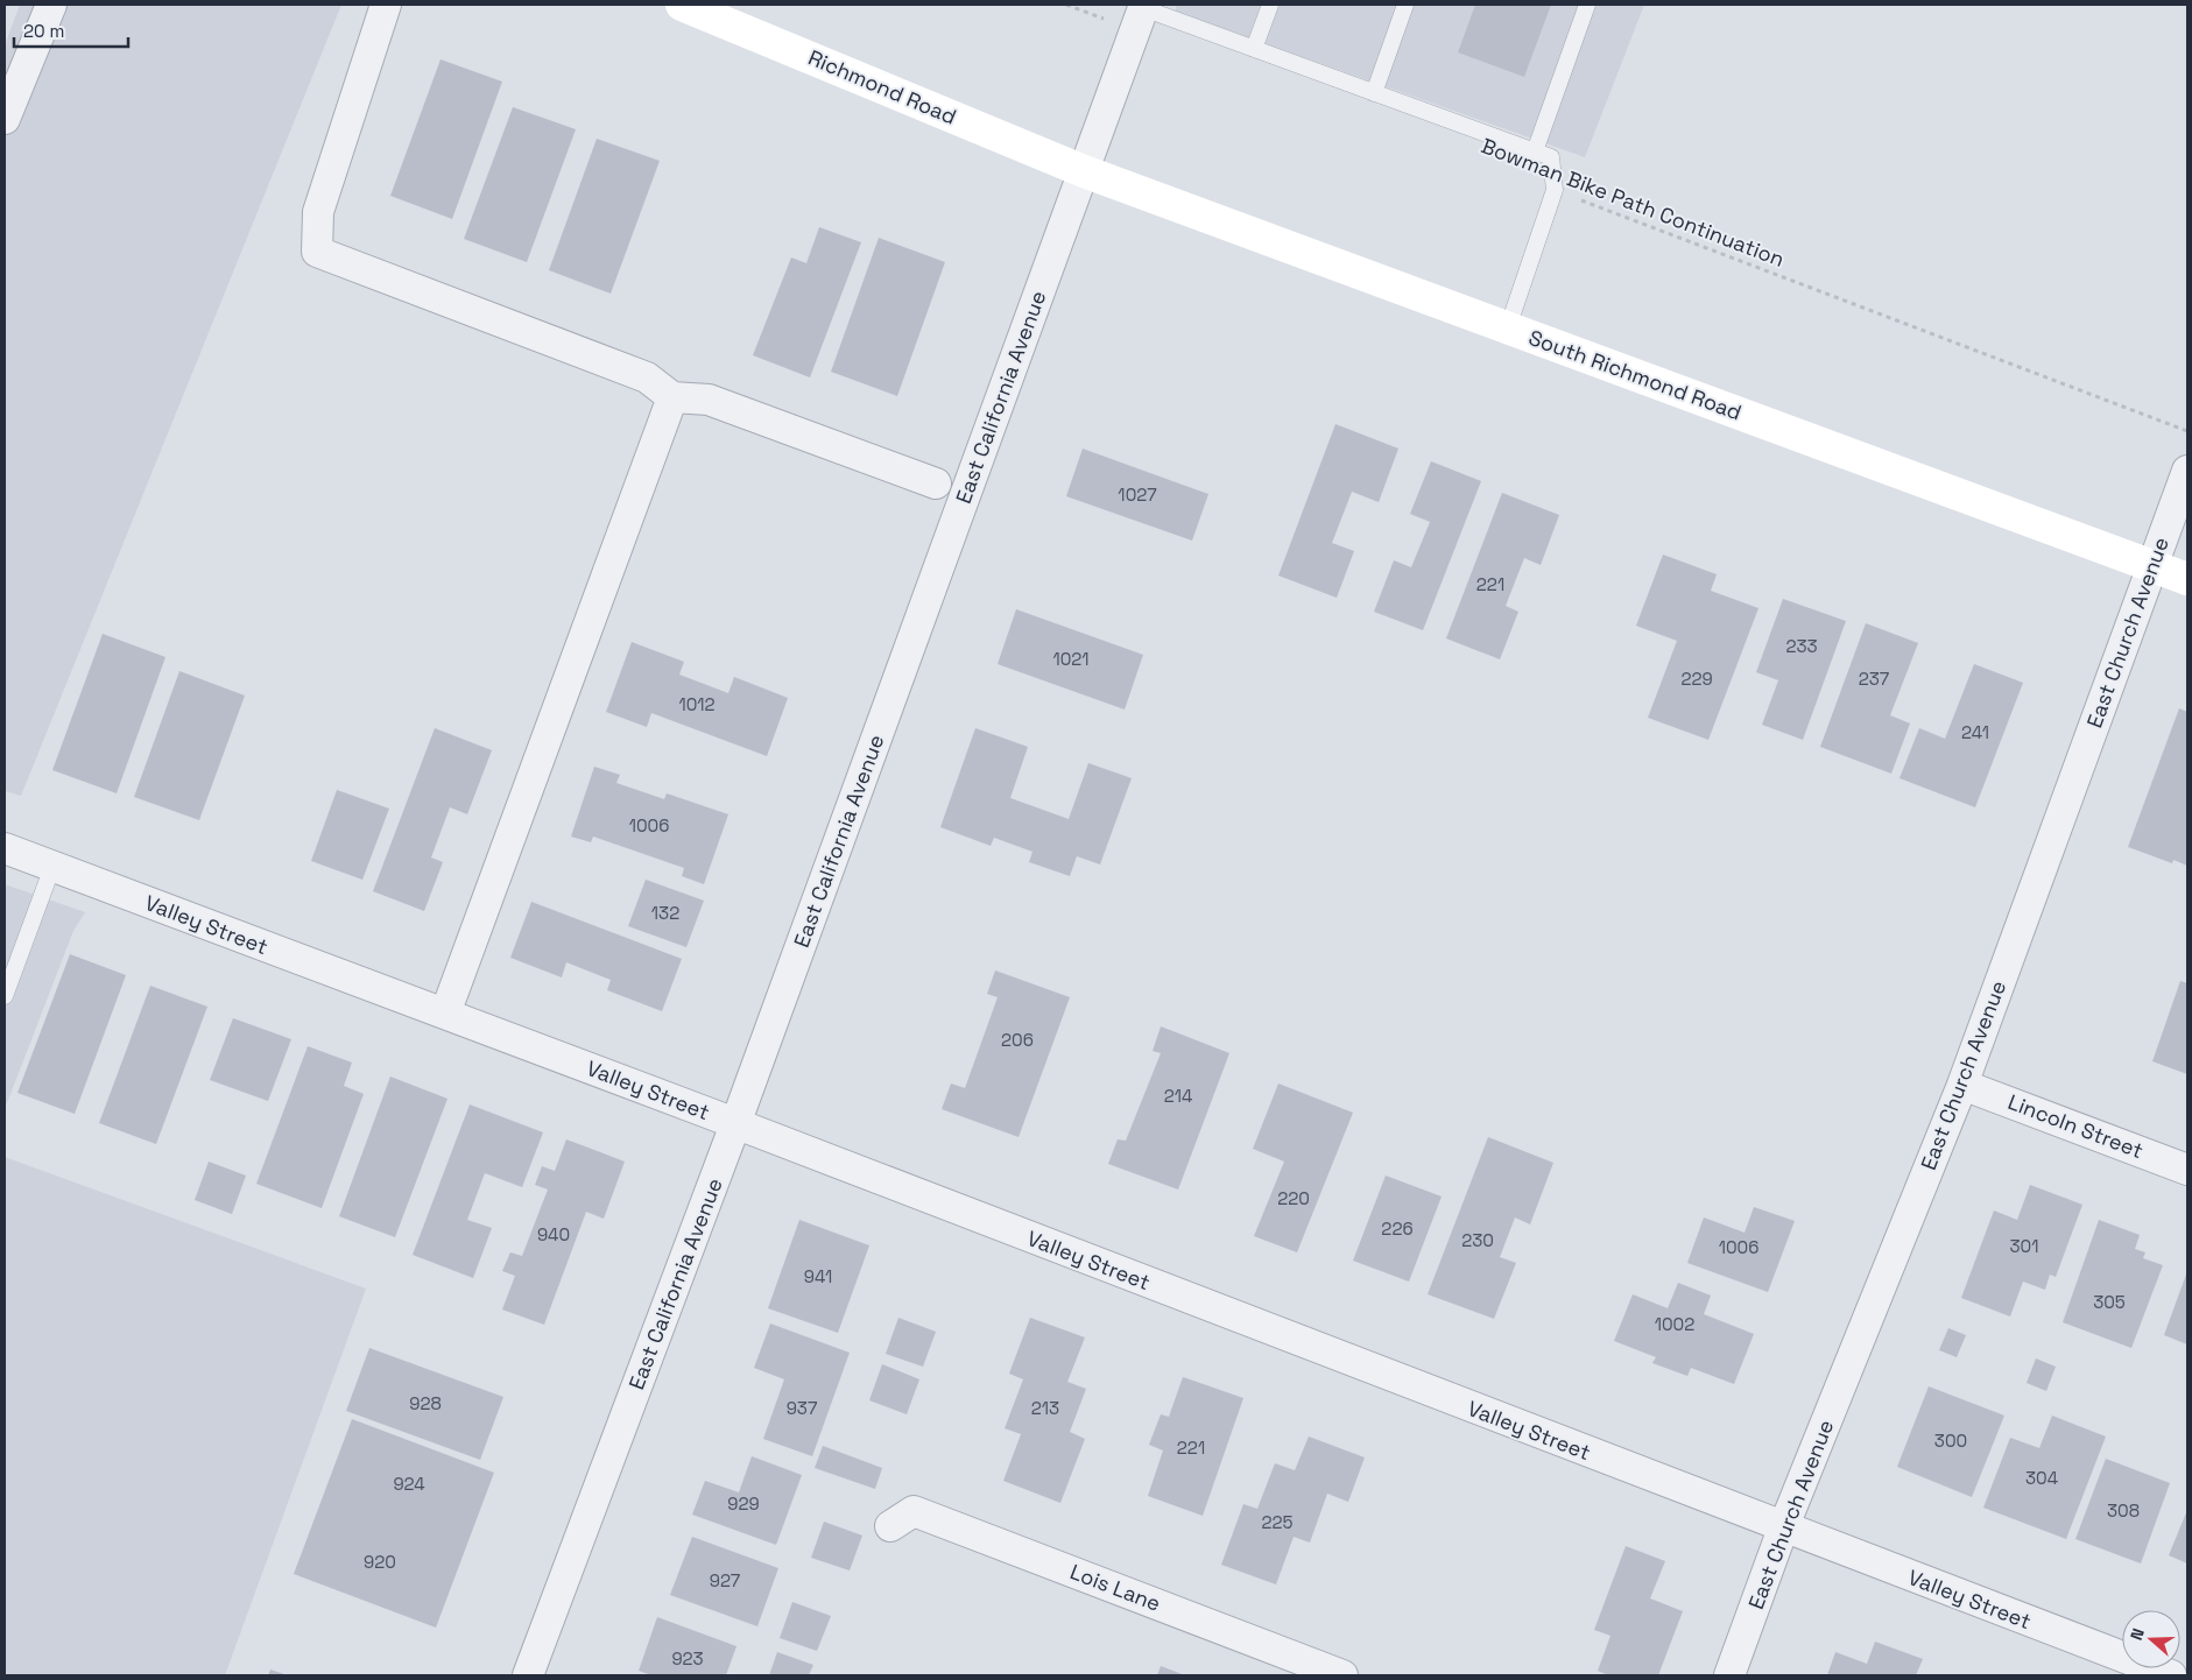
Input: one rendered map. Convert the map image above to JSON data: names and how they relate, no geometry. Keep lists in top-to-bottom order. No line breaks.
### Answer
{"streets":{"street":["Richmond Road","South Richmond Road","East California Avenue","East Church Avenue","Valley Street","Lincoln Street","Lois Lane"],"path":["Bowman Bike Path Continuation"]},"crossings":[["Richmond Road","South Richmond Road"],["Richmond Road","East California Avenue"],["South Richmond Road","East California Avenue"],["South Richmond Road","East Church Avenue"],["East California Avenue","Valley Street"],["East Church Avenue","Valley Street"],["East Church Avenue","Lincoln Street"]],"house_numbers":["1027","221","233","1021","229","237","1012","241","1006","132","206","214","220","226","940","230","301","1006","941","305","1002","928","937","213","300","221","304","924","929","308","225","920","927","923"],"scale_bar":"20 m","north":"left"}
